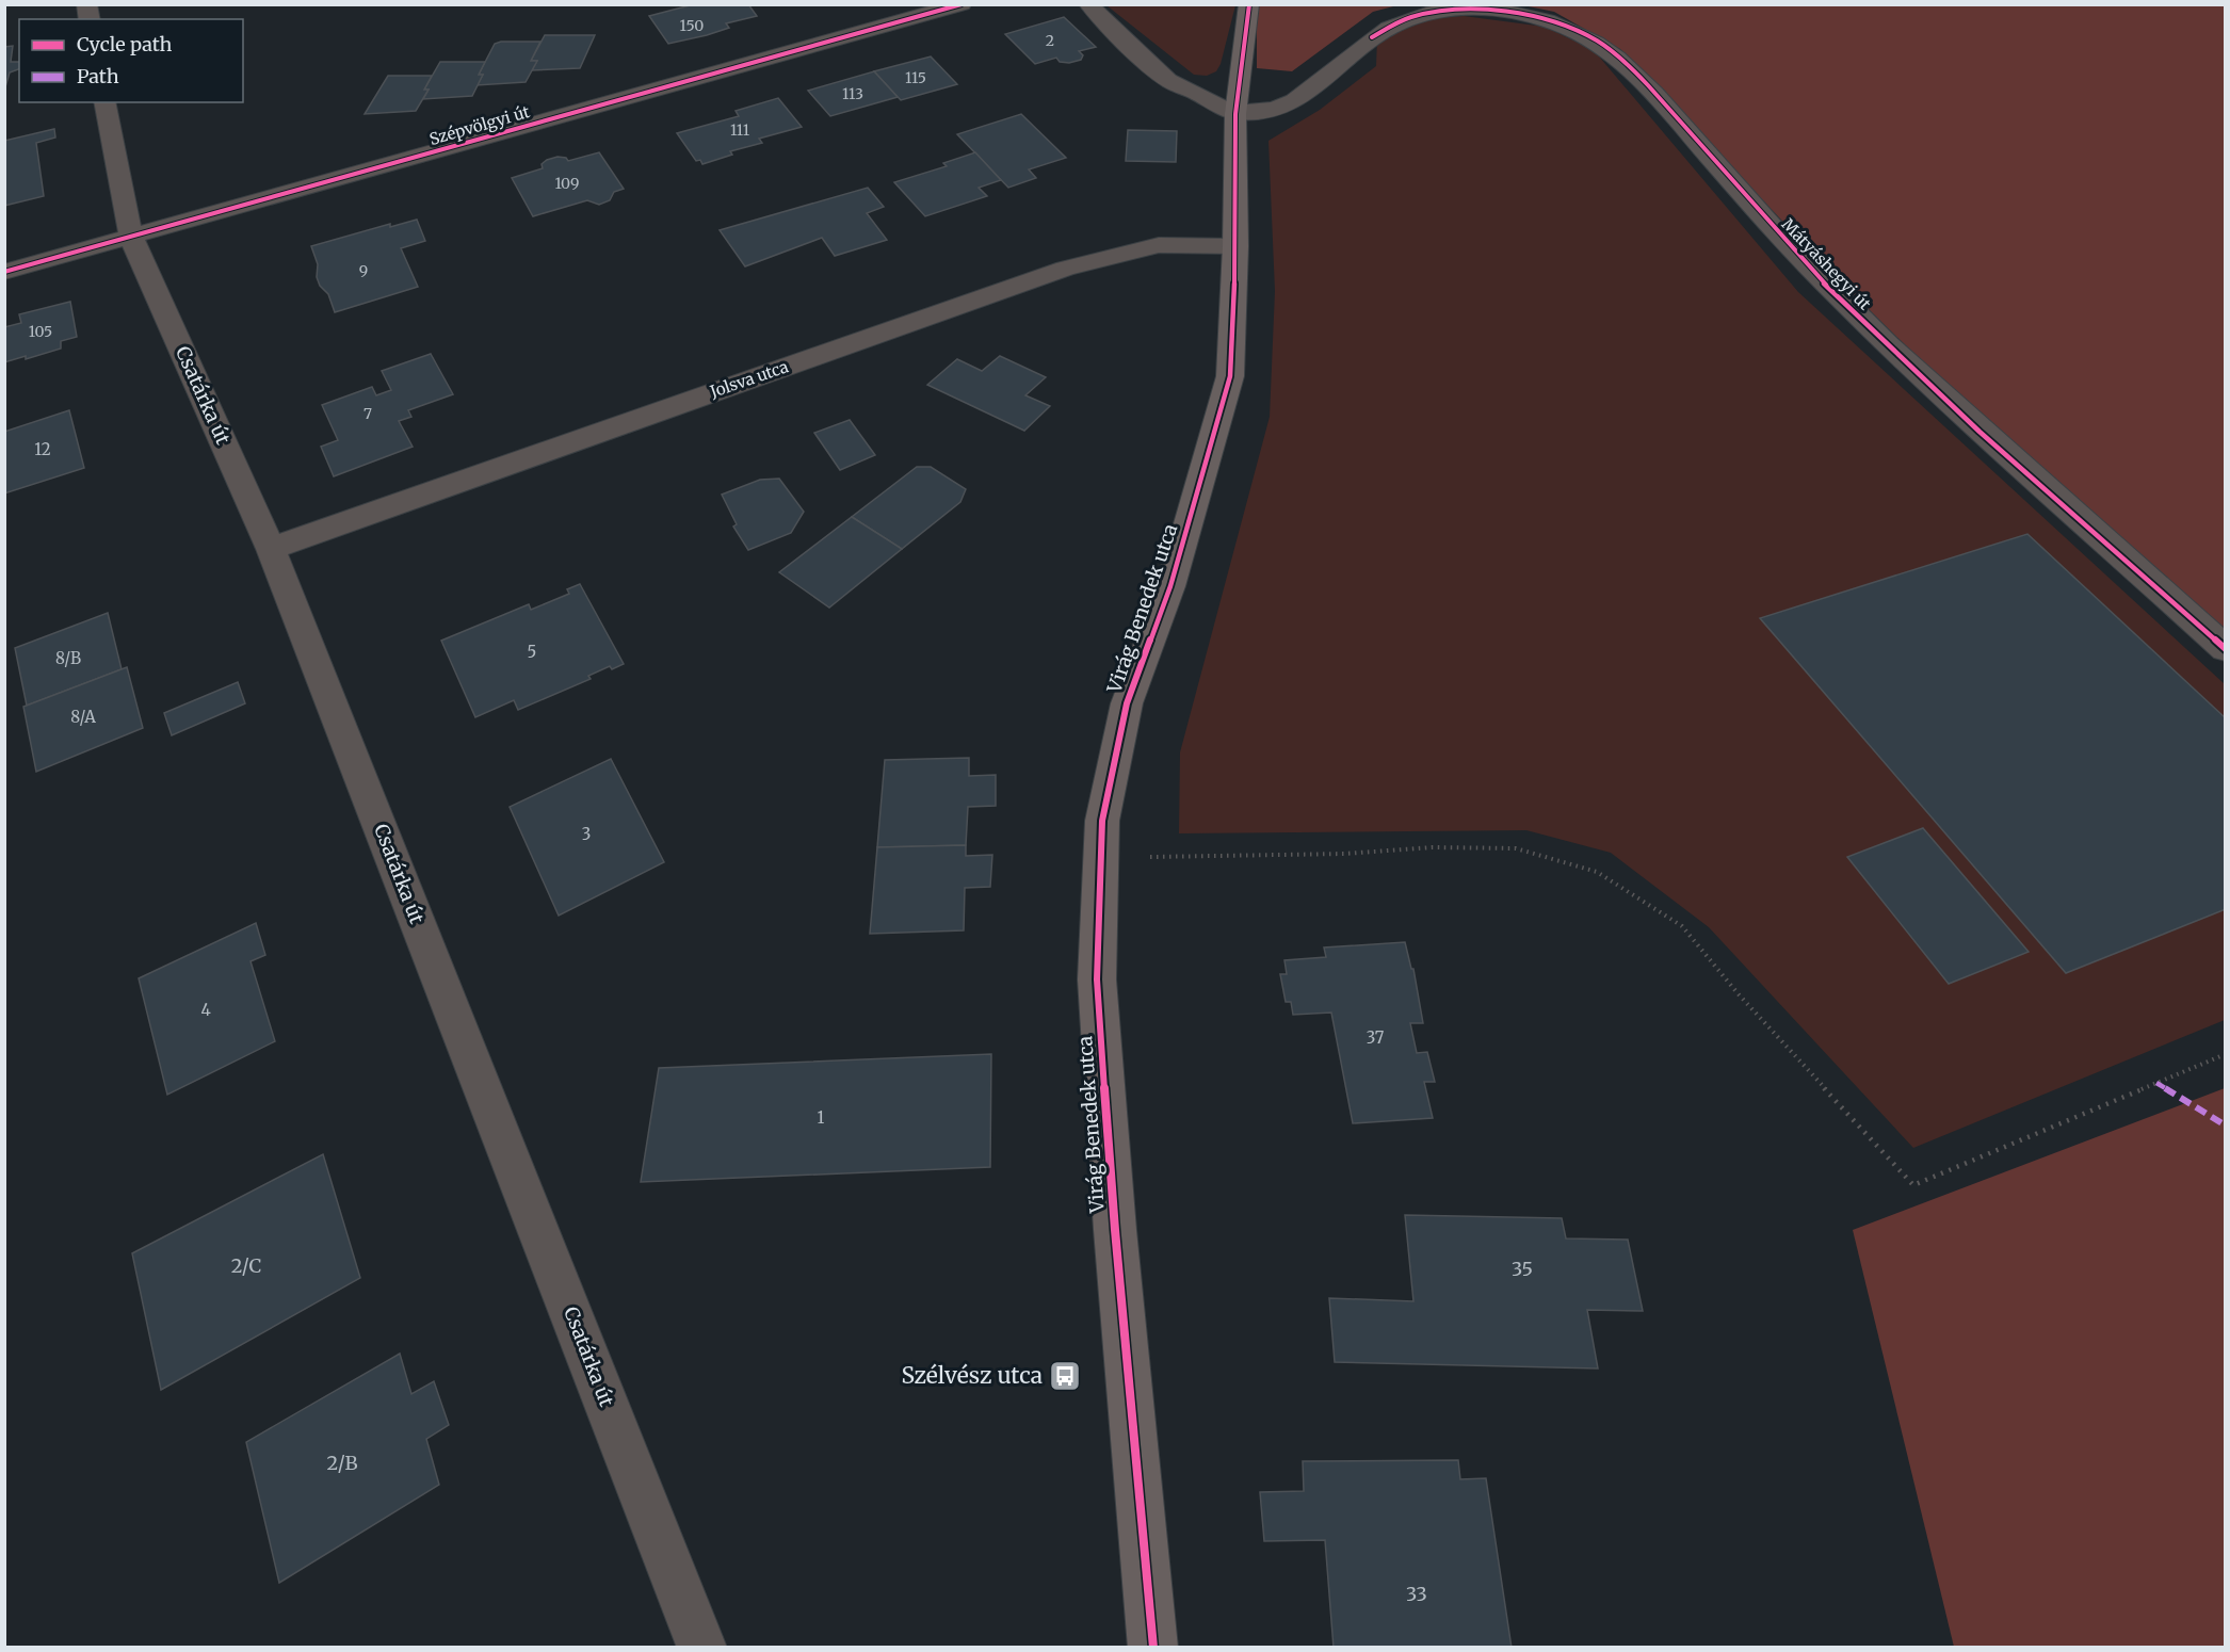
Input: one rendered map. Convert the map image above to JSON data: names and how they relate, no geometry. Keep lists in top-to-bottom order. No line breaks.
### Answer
{"streets":{"street":["Szépvölgyi út","Mátyáshegyi út","Jolsva utca","Csatárka út","Virág Benedek utca"]},"crossings":[["Szépvölgyi út","Csatárka út"],["Mátyáshegyi út","Virág Benedek utca"],["Jolsva utca","Csatárka út"],["Jolsva utca","Virág Benedek utca"]],"places":{"bus stop":["Szélvész utca"]},"house_numbers":["150","2","115","113","111","109","9","105","7","12","5","8/B","8/A","3","4","37","1","2/C","35","2/B","33"],"legend":["Cycle path","Path"]}
